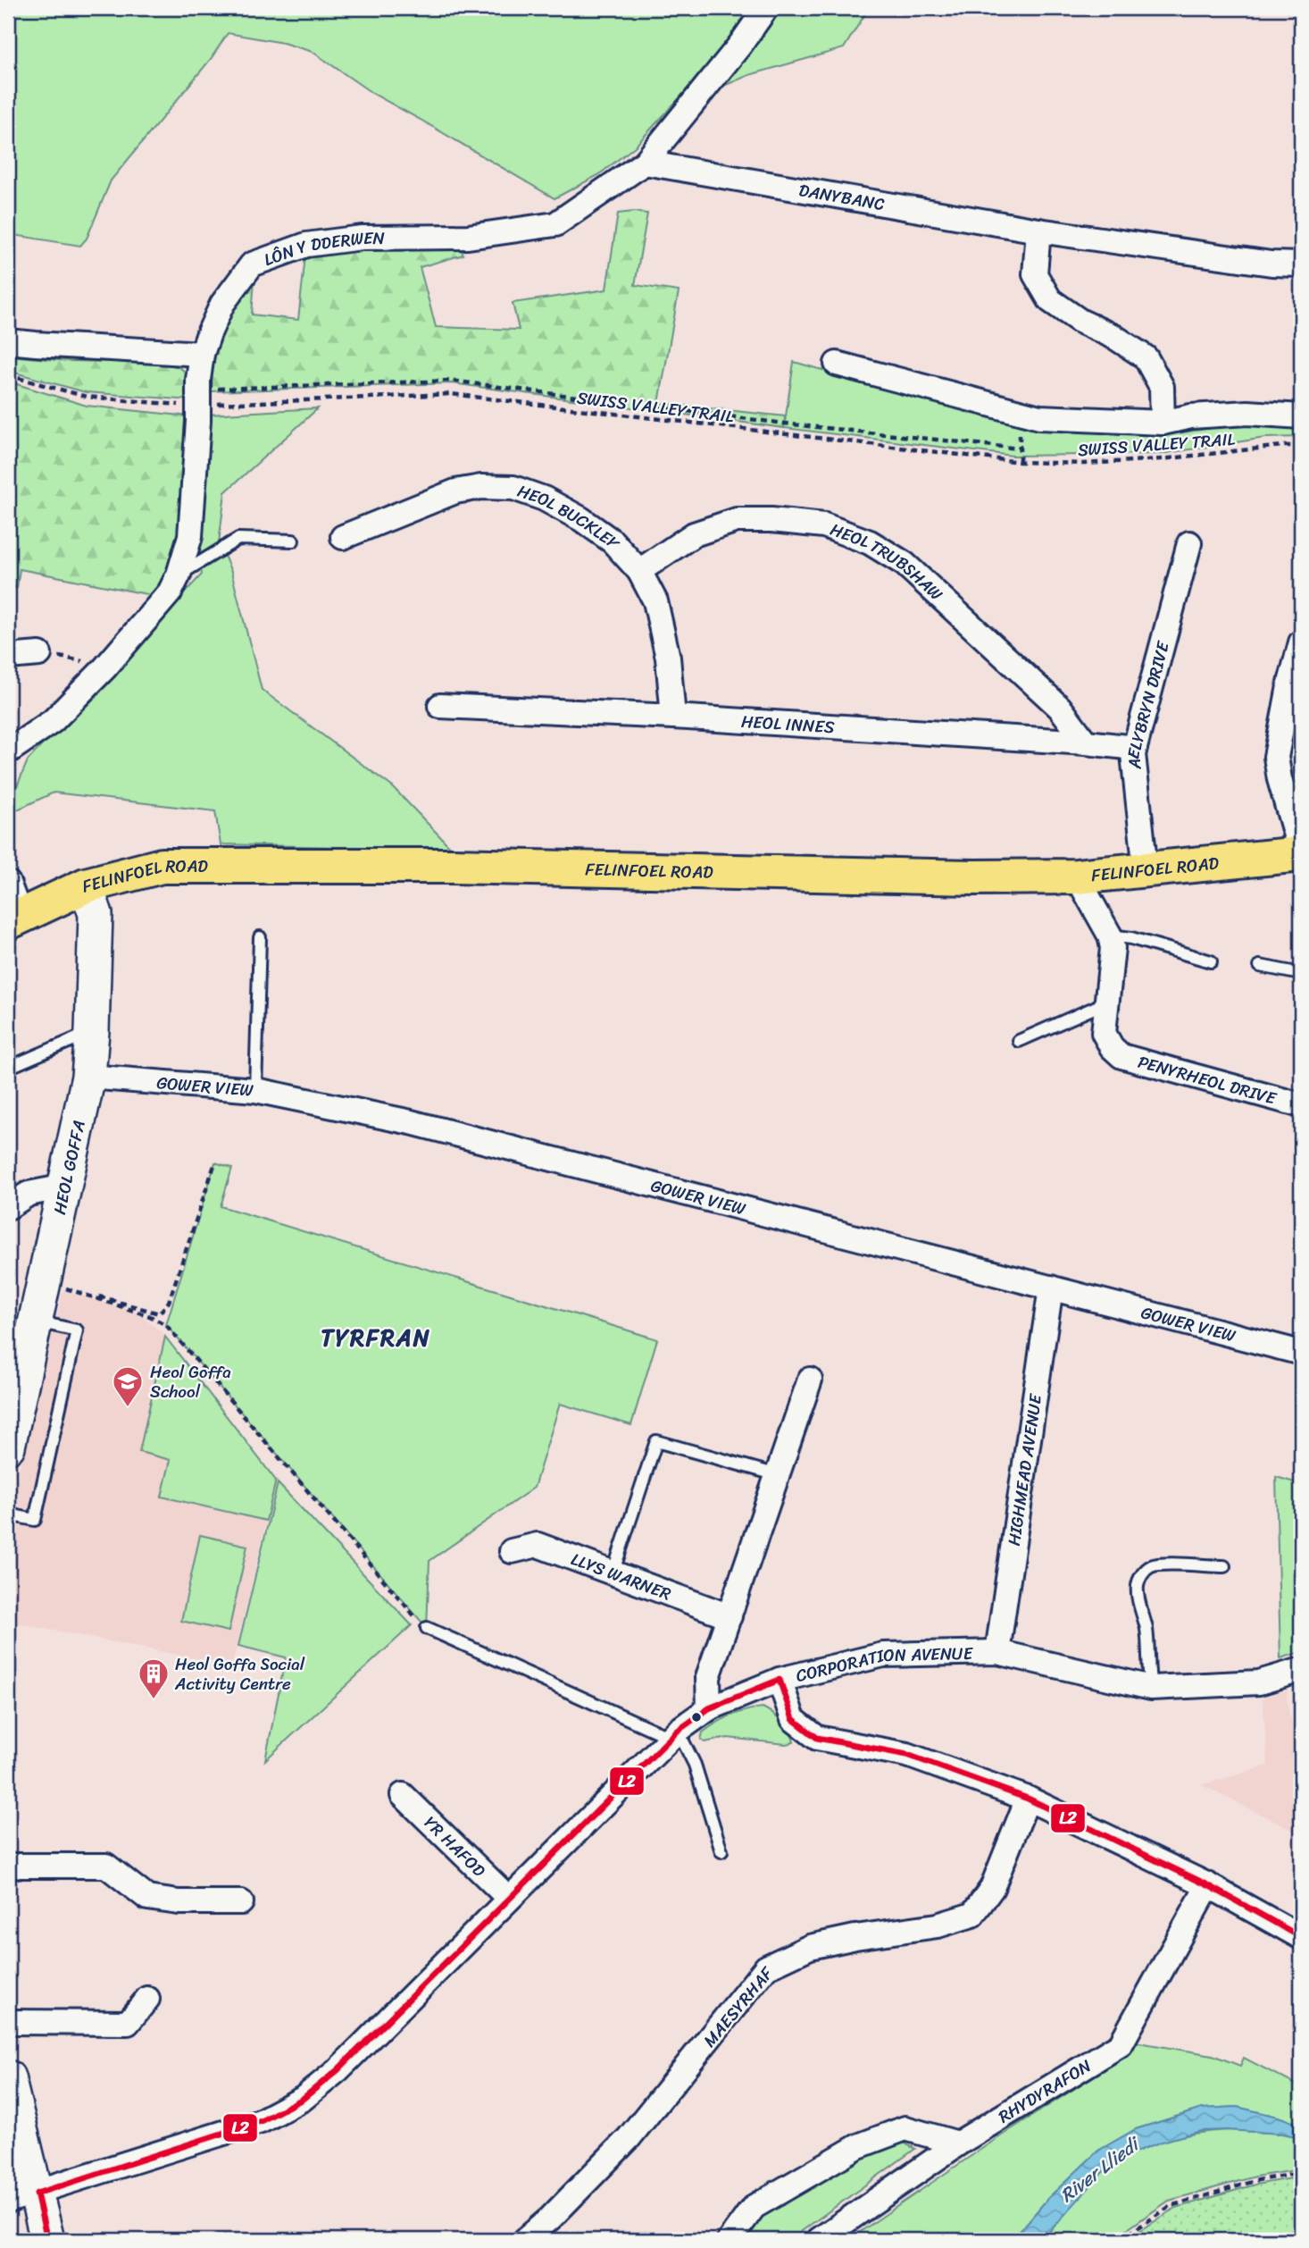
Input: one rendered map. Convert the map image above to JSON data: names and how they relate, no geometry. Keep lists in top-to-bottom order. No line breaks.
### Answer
{"streets":{"main road":["FELINFOEL ROAD"],"street":["DANYBANC","LÔN Y DDERWEN","HEOL BUCKLEY","HEOL TRUBSHAW","AELYBRYN DRIVE","HEOL INNES","PENYRHEOL DRIVE","GOWER VIEW","HEOL GOFFA","HIGHMEAD AVENUE","LLYS WARNER","CORPORATION AVENUE","YR HAFOD","MAESYRHAF","RHYDYRAFON"],"path":["SWISS VALLEY TRAIL"]},"crossings":[["DANYBANC","LÔN Y DDERWEN"],["LÔN Y DDERWEN","SWISS VALLEY TRAIL"],["HEOL BUCKLEY","HEOL TRUBSHAW"],["HEOL BUCKLEY","HEOL INNES"],["HEOL TRUBSHAW","HEOL INNES"],["AELYBRYN DRIVE","HEOL INNES"],["AELYBRYN DRIVE","FELINFOEL ROAD"],["FELINFOEL ROAD","PENYRHEOL DRIVE"],["FELINFOEL ROAD","HEOL GOFFA"],["GOWER VIEW","HEOL GOFFA"],["GOWER VIEW","HIGHMEAD AVENUE"],["HIGHMEAD AVENUE","CORPORATION AVENUE"],["CORPORATION AVENUE","YR HAFOD"]],"districts":["TYRFRAN"],"water":["River Lliedi"],"places":{"school or university":["Heol Goffa School"],"building":["Heol Goffa Social Activity Centre"]},"lines":["transit line L2"]}
